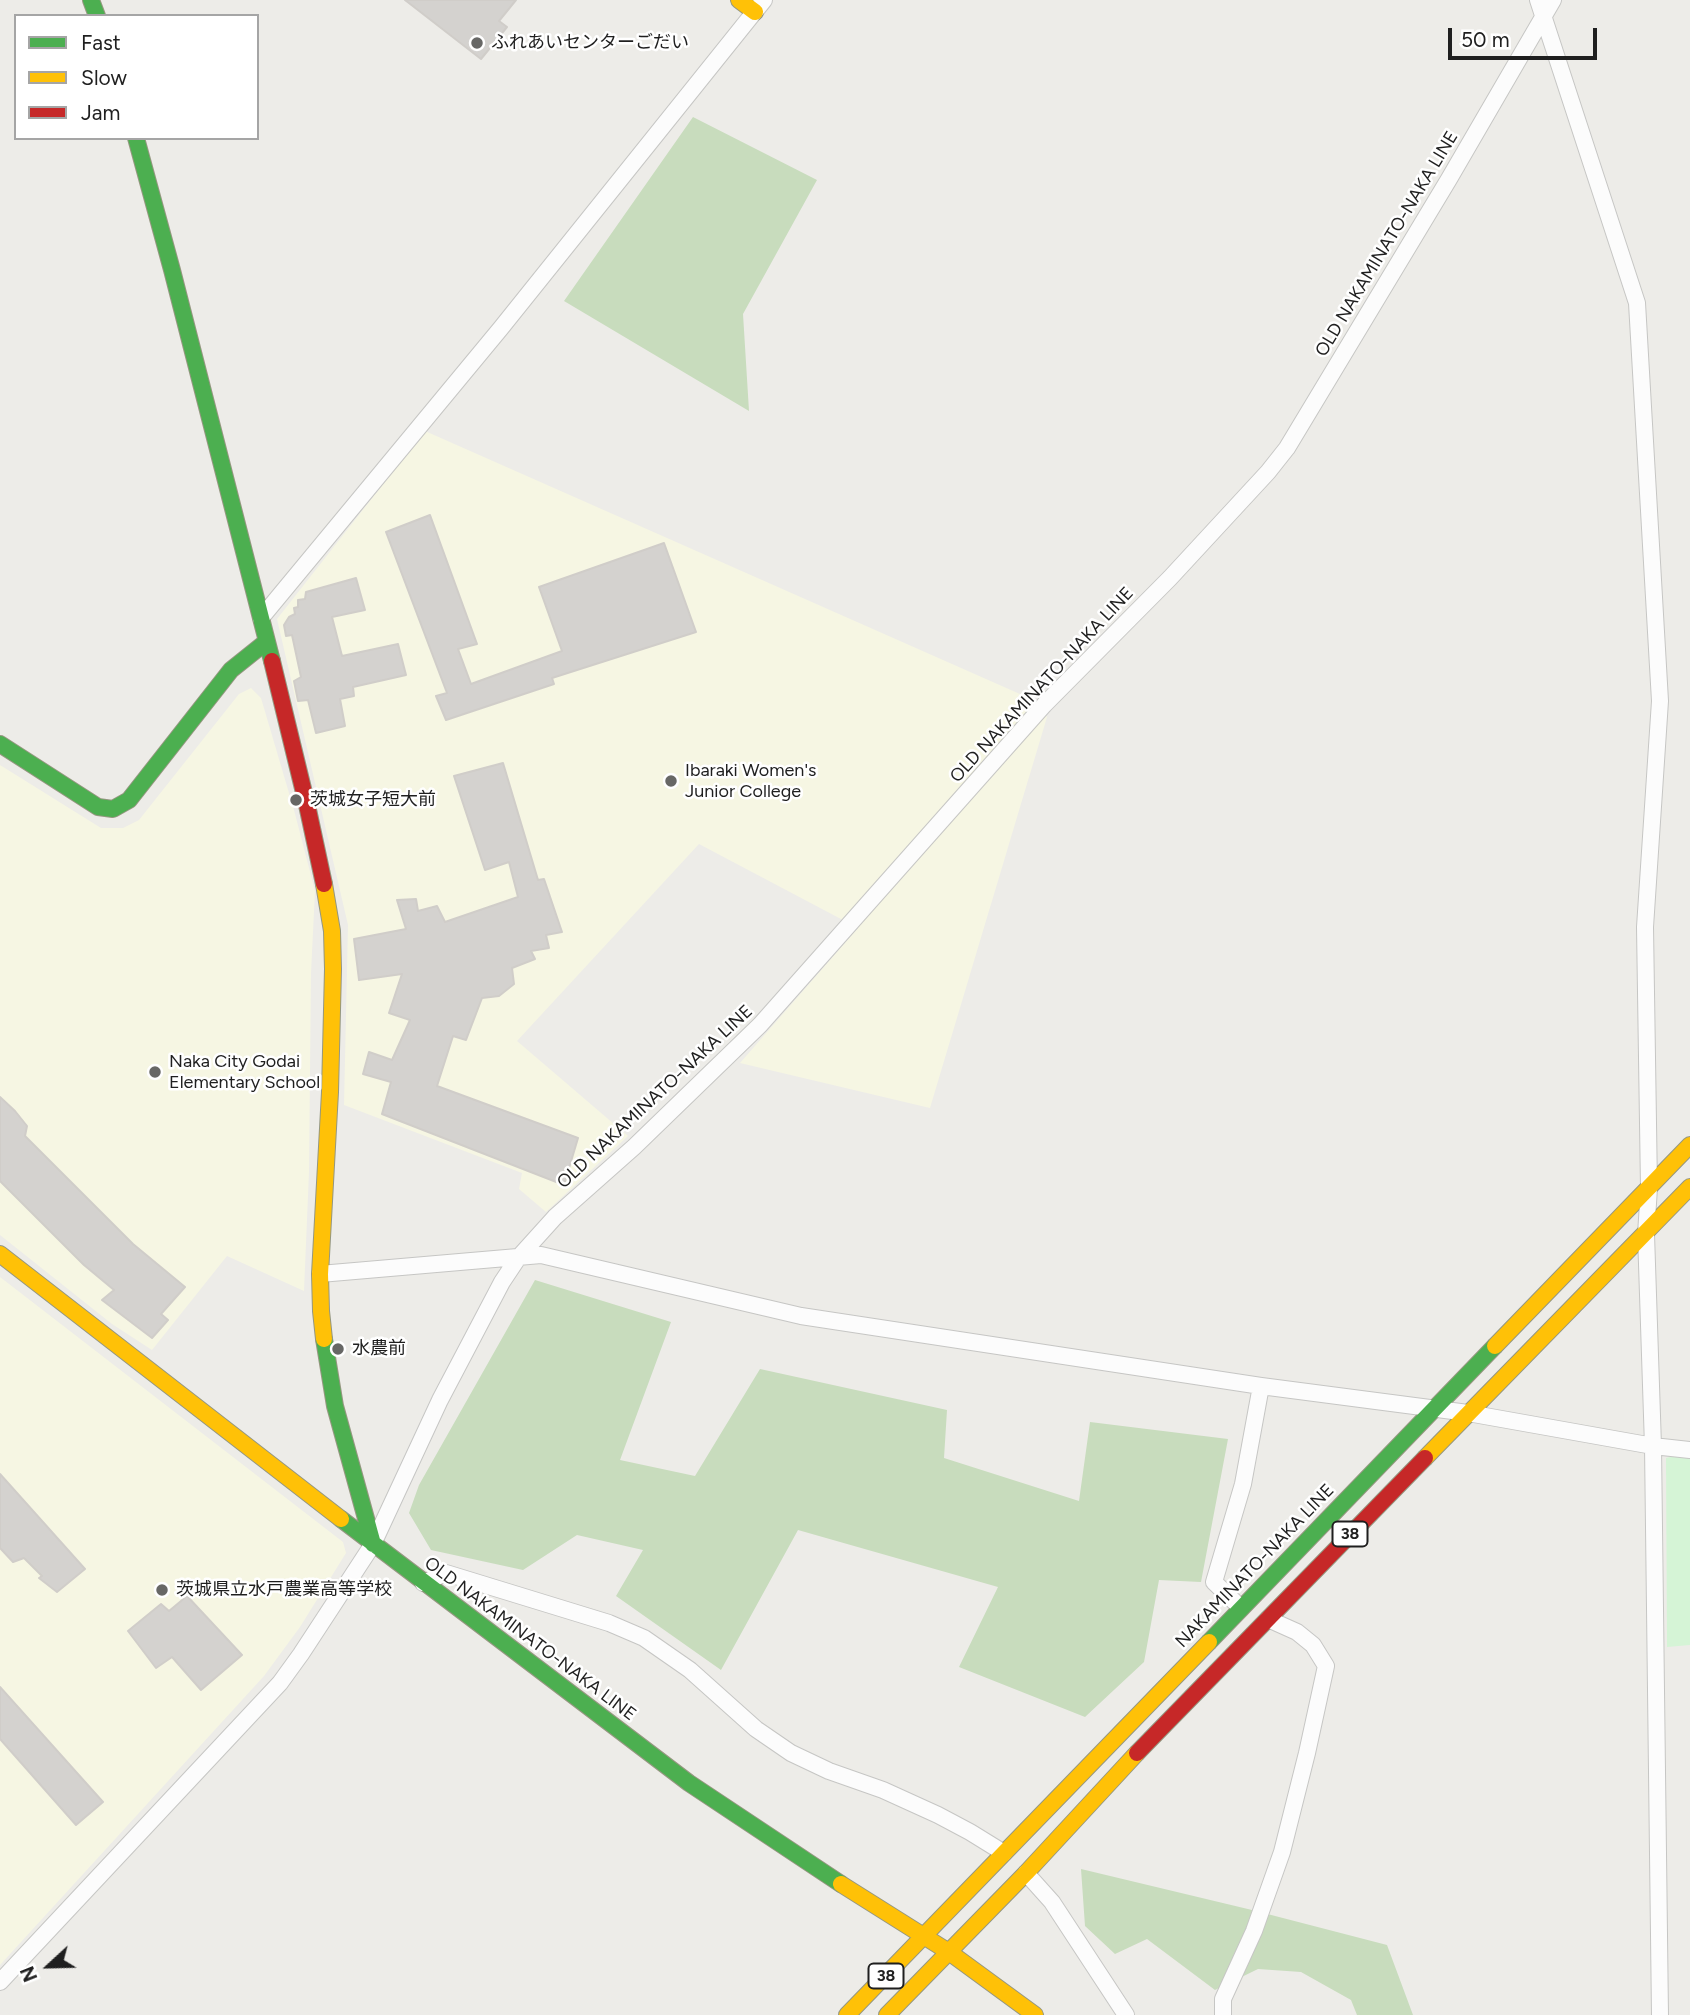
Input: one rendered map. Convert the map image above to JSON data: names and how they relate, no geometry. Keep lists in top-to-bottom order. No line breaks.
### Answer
{"streets":{"street":["OLD NAKAMINATO-NAKA LINE","38","NAKAMINATO-NAKA LINE"]},"crossings":[["OLD NAKAMINATO-NAKA LINE","38"],["OLD NAKAMINATO-NAKA LINE","NAKAMINATO-NAKA LINE"]],"places":["ふれあいセンターごだい","Ibaraki Women's Junior College","茨城女子短大前","Naka City Godai Elementary School","水農前","茨城県立水戸農業高等学校"],"legend":["Fast","Slow","Jam"],"scale_bar":"50 m","north":"left"}
